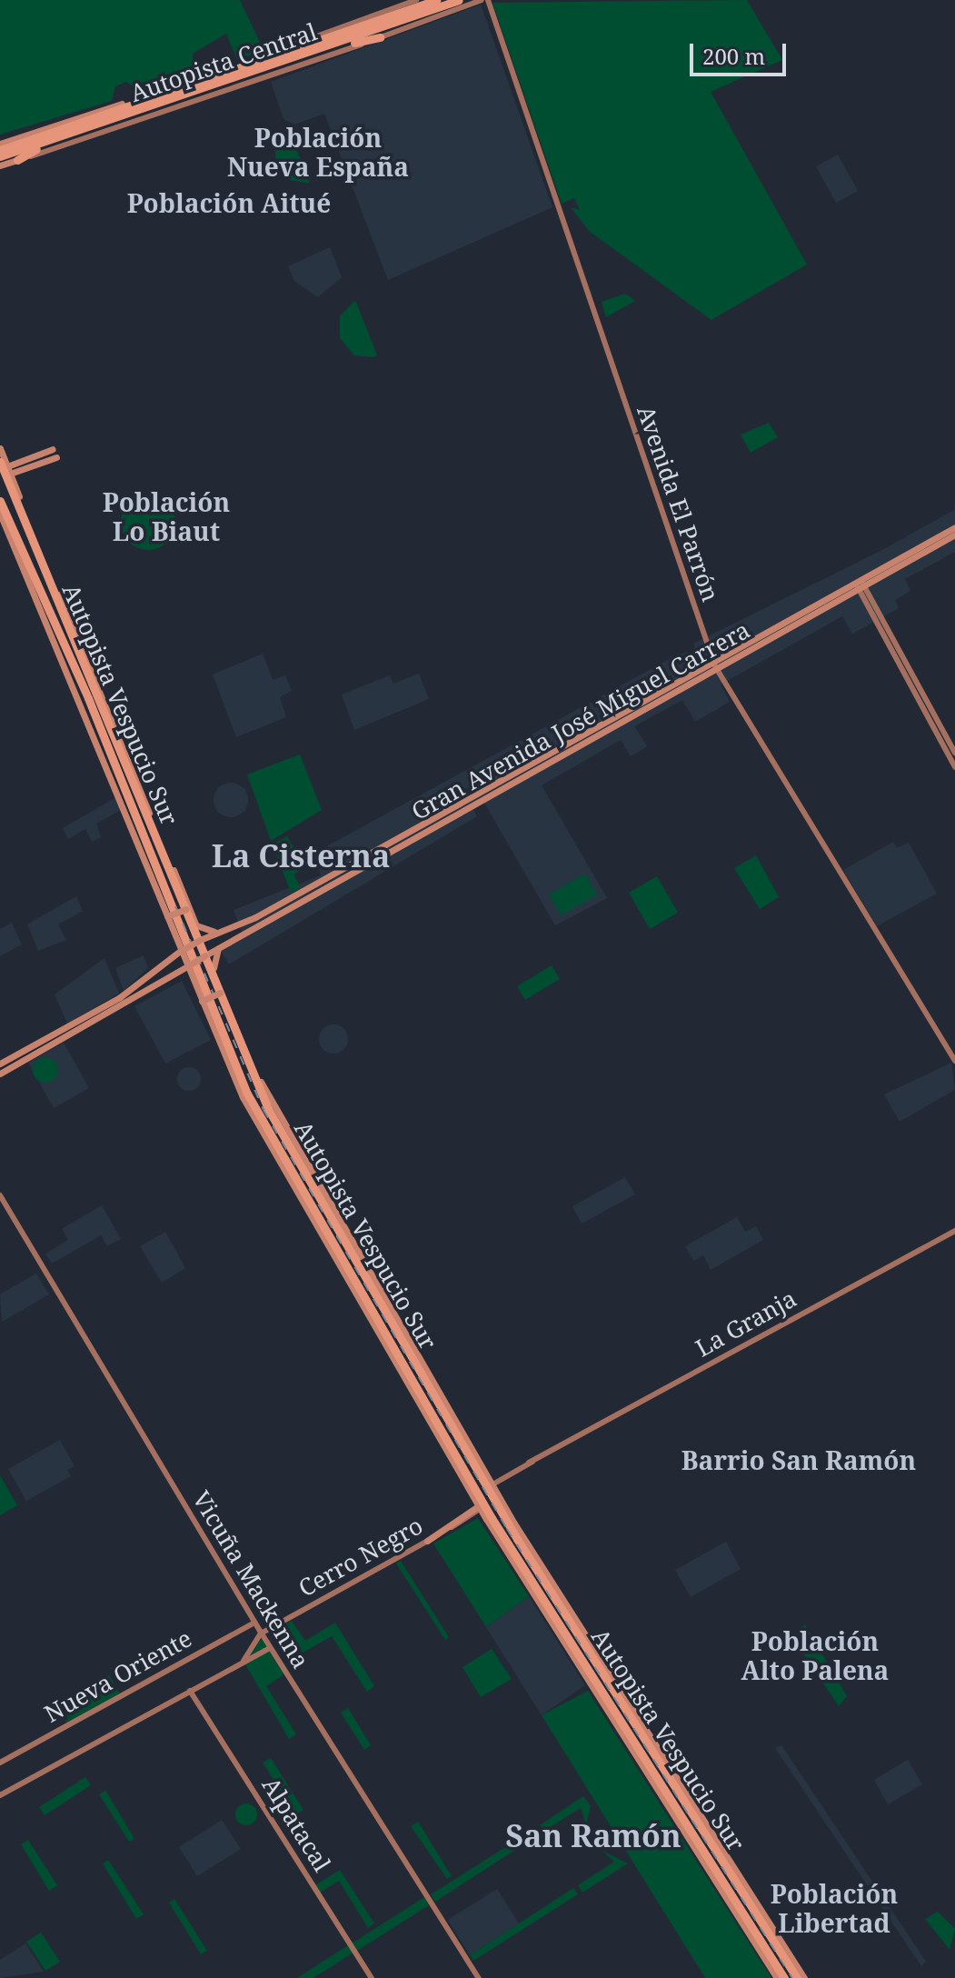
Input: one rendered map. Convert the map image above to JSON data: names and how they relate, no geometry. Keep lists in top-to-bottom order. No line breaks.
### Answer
{"streets":{"highway":["Autopista Central","Autopista Vespucio Sur"],"main road":["Avenida El Parrón","Gran Avenida José Miguel Carrera","La Granja","Cerro Negro","Vicuña Mackenna","Nueva Oriente","Alpatacal"]},"crossings":[["Avenida El Parrón","Gran Avenida José Miguel Carrera"],["Cerro Negro","Vicuña Mackenna"],["Vicuña Mackenna","Nueva Oriente"]],"districts":["Población Nueva España","Población Aitué","Población Lo Biaut","La Cisterna","Barrio San Ramón","Población Alto Palena","San Ramón","Población Libertad"],"scale_bar":"200 m"}
